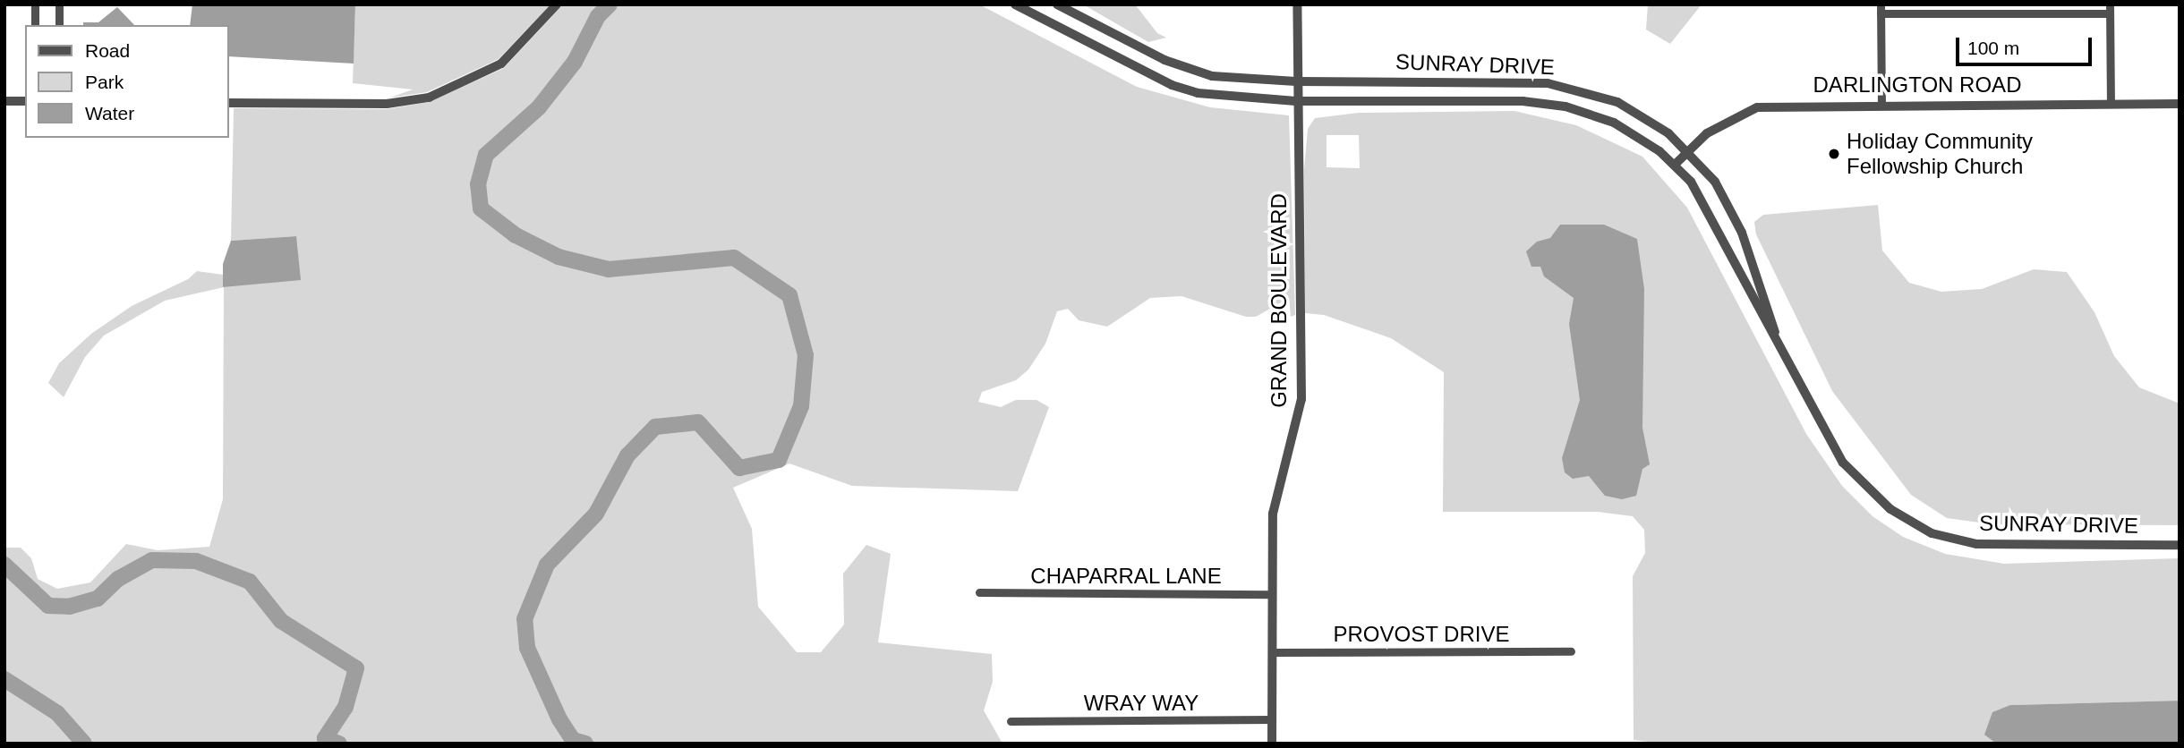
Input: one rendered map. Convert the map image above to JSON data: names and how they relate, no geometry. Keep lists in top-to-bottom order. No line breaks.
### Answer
{"streets":{"street":["SUNRAY DRIVE","DARLINGTON ROAD","GRAND BOULEVARD","CHAPARRAL LANE","PROVOST DRIVE","WRAY WAY"]},"crossings":[["SUNRAY DRIVE","DARLINGTON ROAD"],["SUNRAY DRIVE","GRAND BOULEVARD"],["GRAND BOULEVARD","CHAPARRAL LANE"],["GRAND BOULEVARD","PROVOST DRIVE"],["GRAND BOULEVARD","WRAY WAY"]],"places":["Holiday Community Fellowship Church"],"legend":["Road","Park","Water"],"scale_bar":"100 m"}
